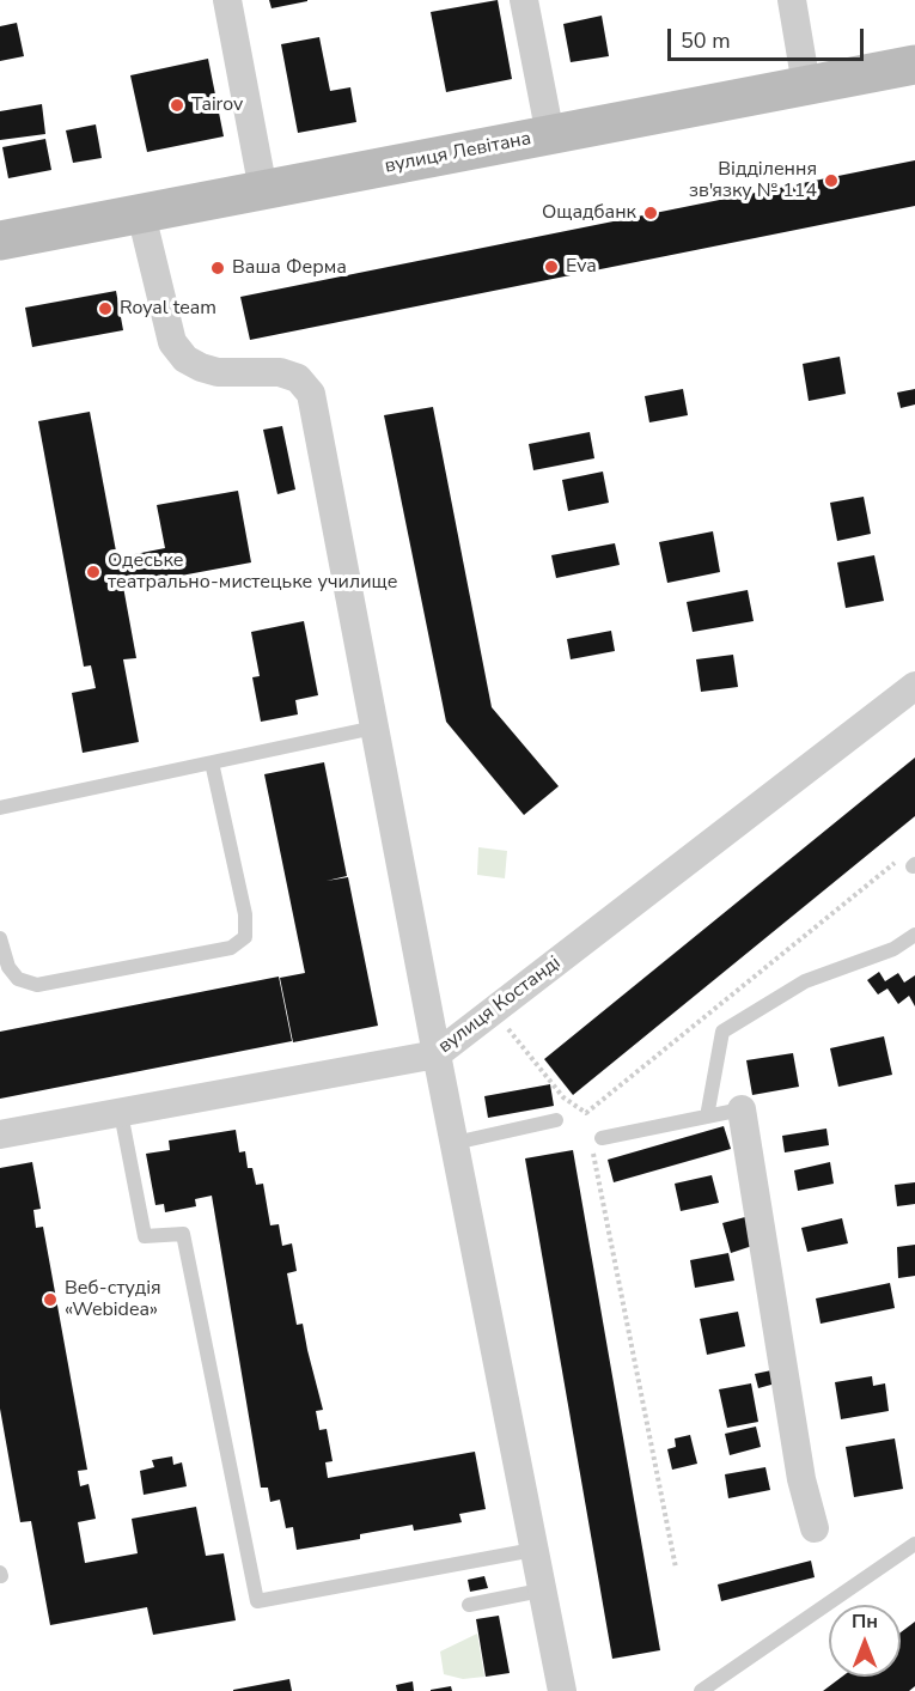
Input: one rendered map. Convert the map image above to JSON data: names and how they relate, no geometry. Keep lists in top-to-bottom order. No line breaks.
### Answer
{"streets":{"main road":["вулиця Левітана"],"street":["вулиця Костанді"]},"places":["Tairov","Відділення зв'язку № 114","Ощадбанк","Eva","Ваша Ферма","Royal team","Одеське театрально-мистецьке училище","Веб-студія «Webidea»"],"scale_bar":"50 m","north":"top"}
